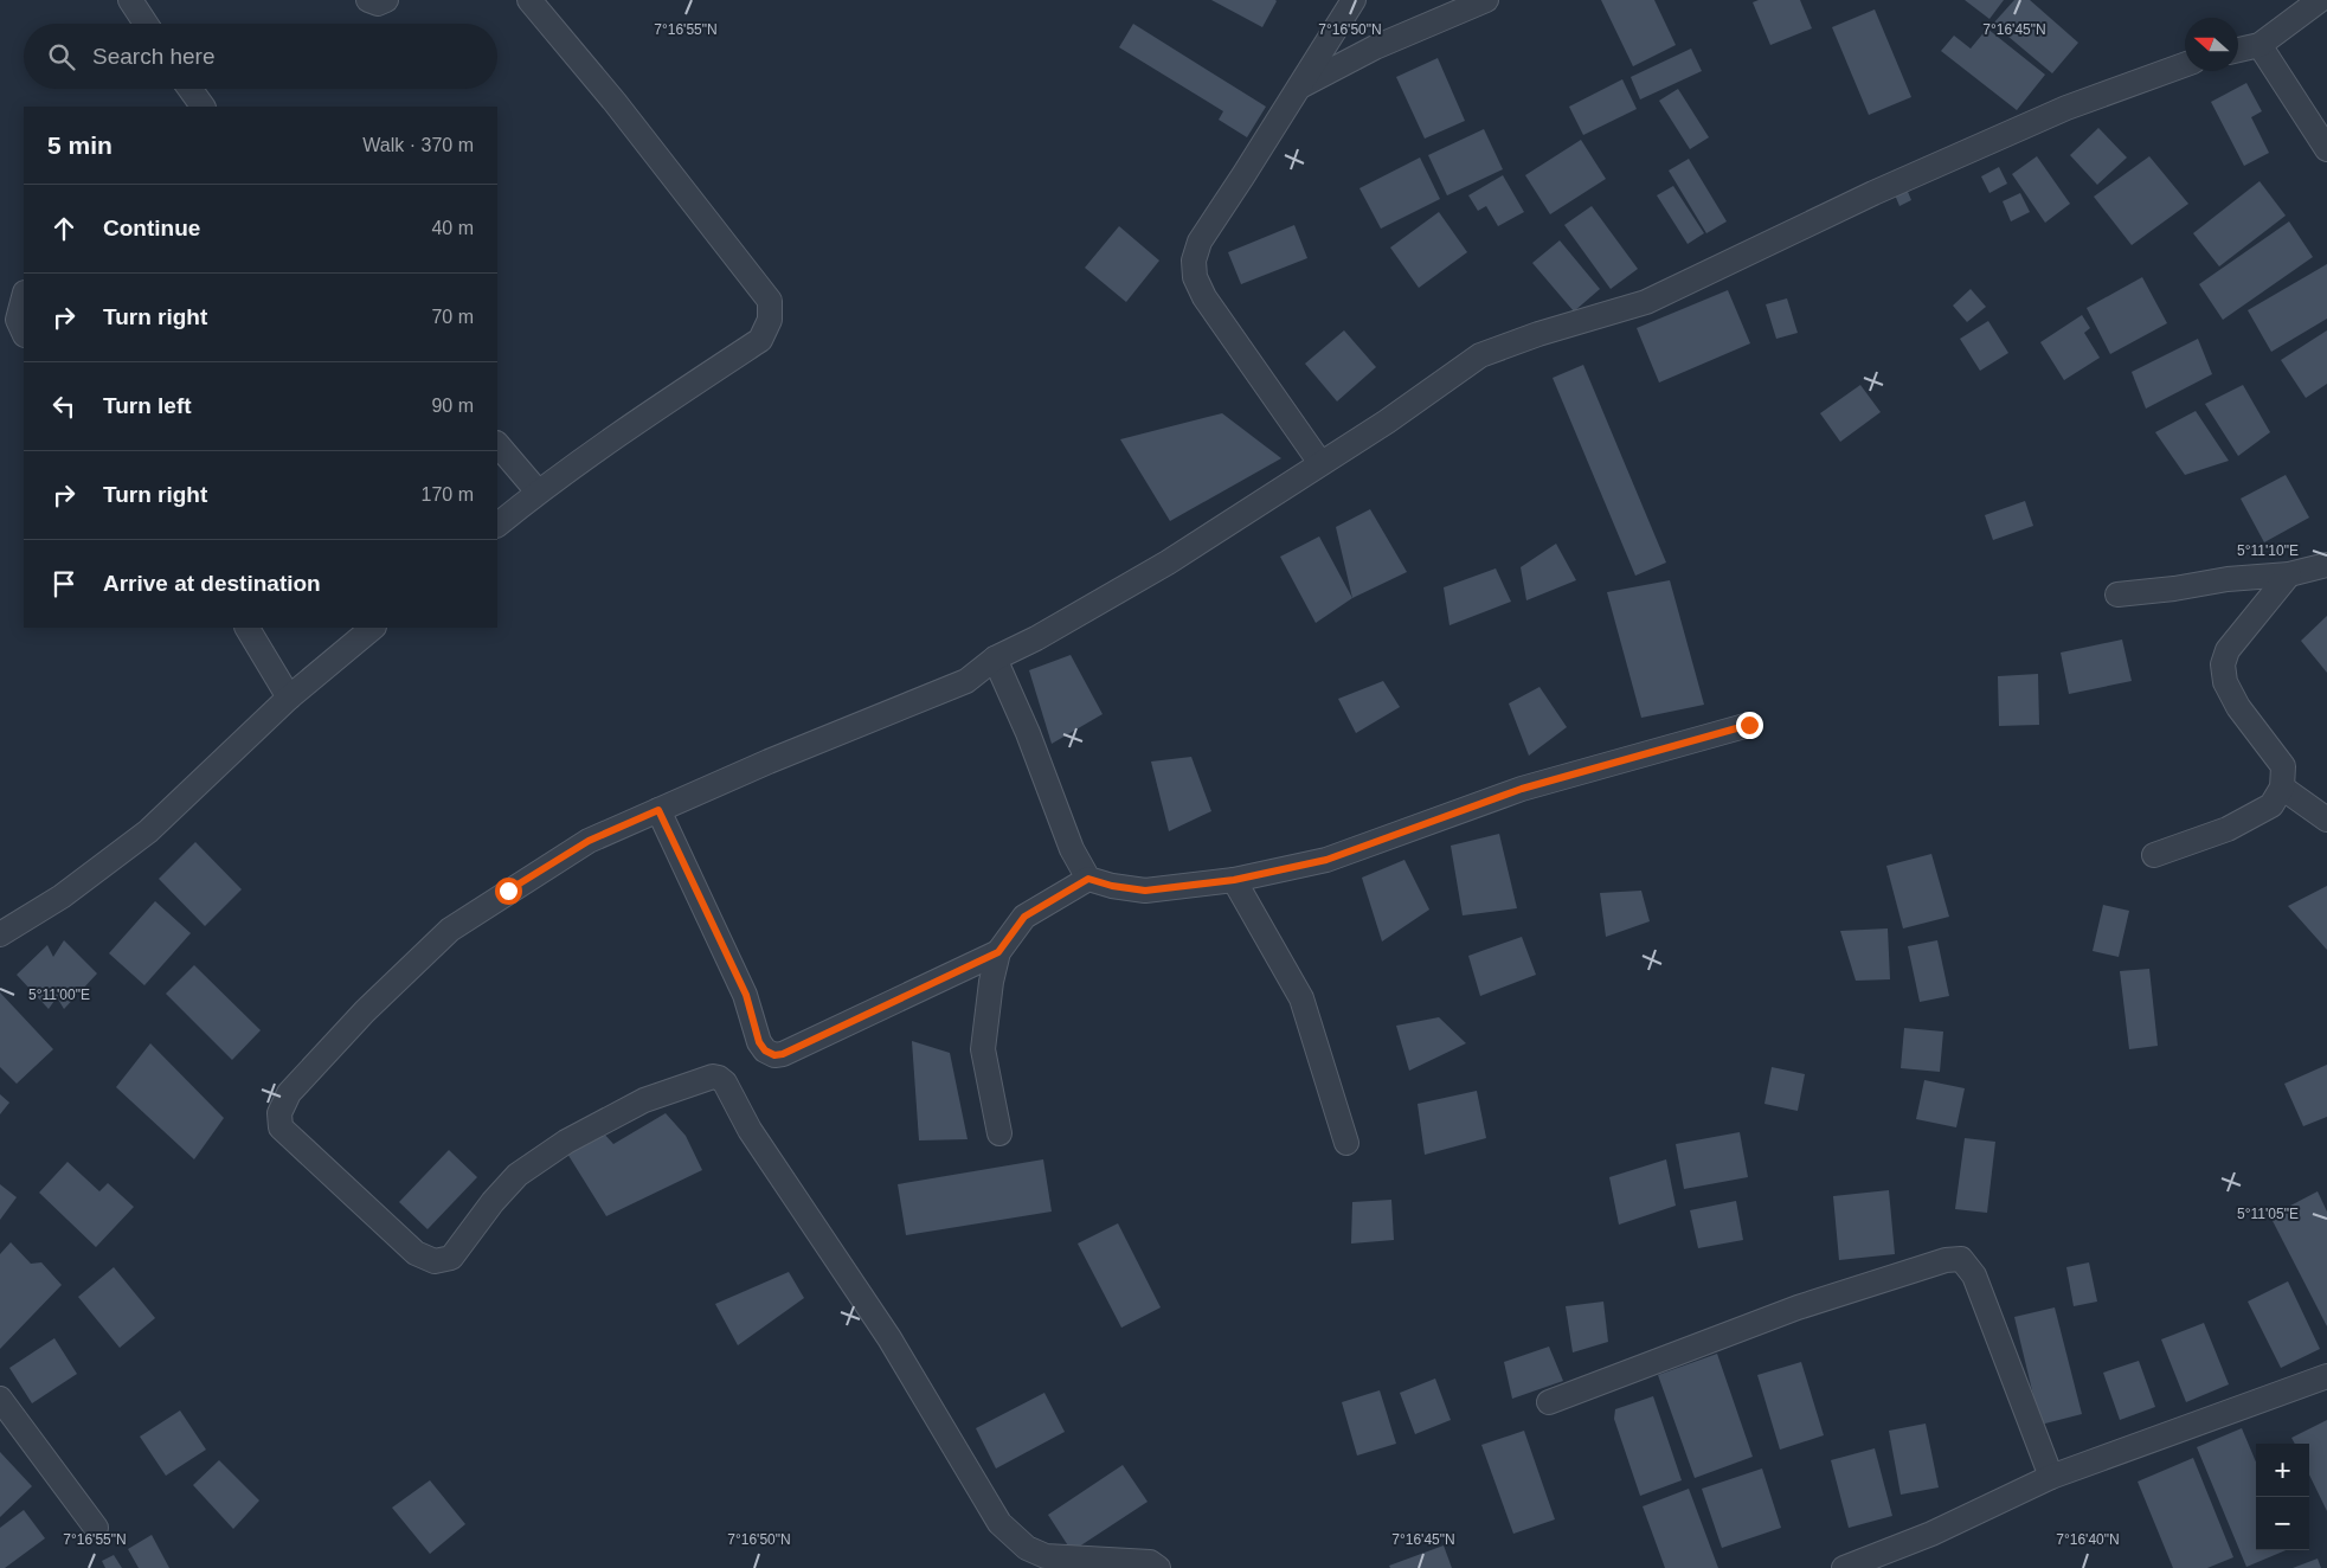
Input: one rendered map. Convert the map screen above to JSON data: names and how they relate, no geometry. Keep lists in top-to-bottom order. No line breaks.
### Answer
{"north":"left","page":{"search":"Search here","heading":["5 min","Walk · 370 m"],"list":[["Continue","40 m"],["Turn right","70 m"],["Turn left","90 m"],["Turn right","170 m"],"Arrive at destination"],"map_buttons":["+","−"]},"coordinates":["7°16'55\"N","7°16'50\"N","7°16'45\"N","5°11'10\"E","5°11'00\"E","5°11'05\"E","7°16'40\"N"]}
